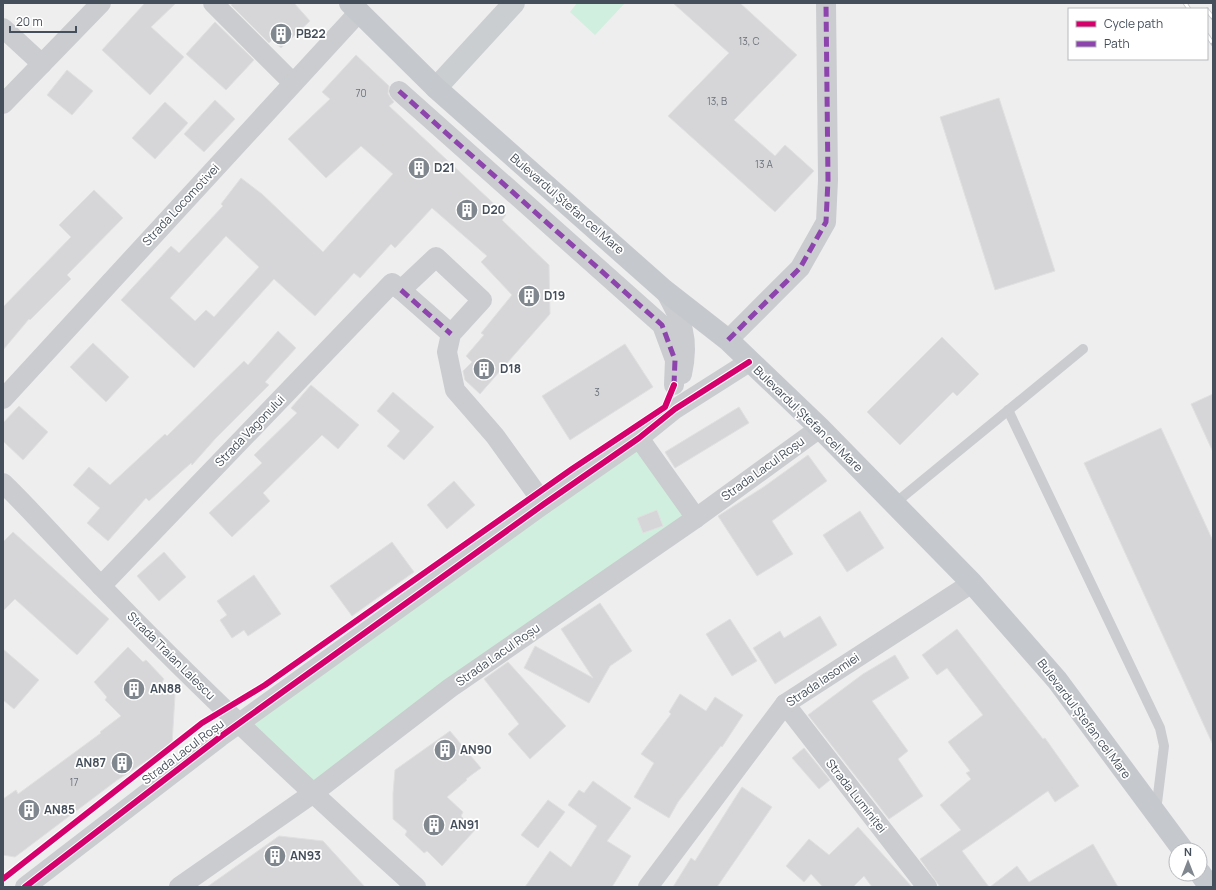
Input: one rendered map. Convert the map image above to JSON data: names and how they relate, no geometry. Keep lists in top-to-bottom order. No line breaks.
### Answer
{"streets":{"main road":["Bulevardul Ștefan cel Mare"],"street":["Strada Locomotivei","Strada Vagonului","Strada Lacul Roșu","Strada Traian Lalescu","Strada Iasomiei","Strada Luminiței"]},"crossings":[["Bulevardul Ștefan cel Mare","Strada Locomotivei"],["Bulevardul Ștefan cel Mare","Strada Lacul Roșu"],["Bulevardul Ștefan cel Mare","Strada Iasomiei"],["Strada Vagonului","Strada Traian Lalescu"],["Strada Lacul Roșu","Strada Traian Lalescu"],["Strada Iasomiei","Strada Luminiței"]],"places":{"building":["PB22","D21","D20","D19","D18","AN88","AN90","AN87","AN85","AN91","AN93"]},"house_numbers":["13, C","70","13, B","13 A","3","17"],"legend":["Cycle path","Path"],"scale_bar":"20 m","north":"top"}
